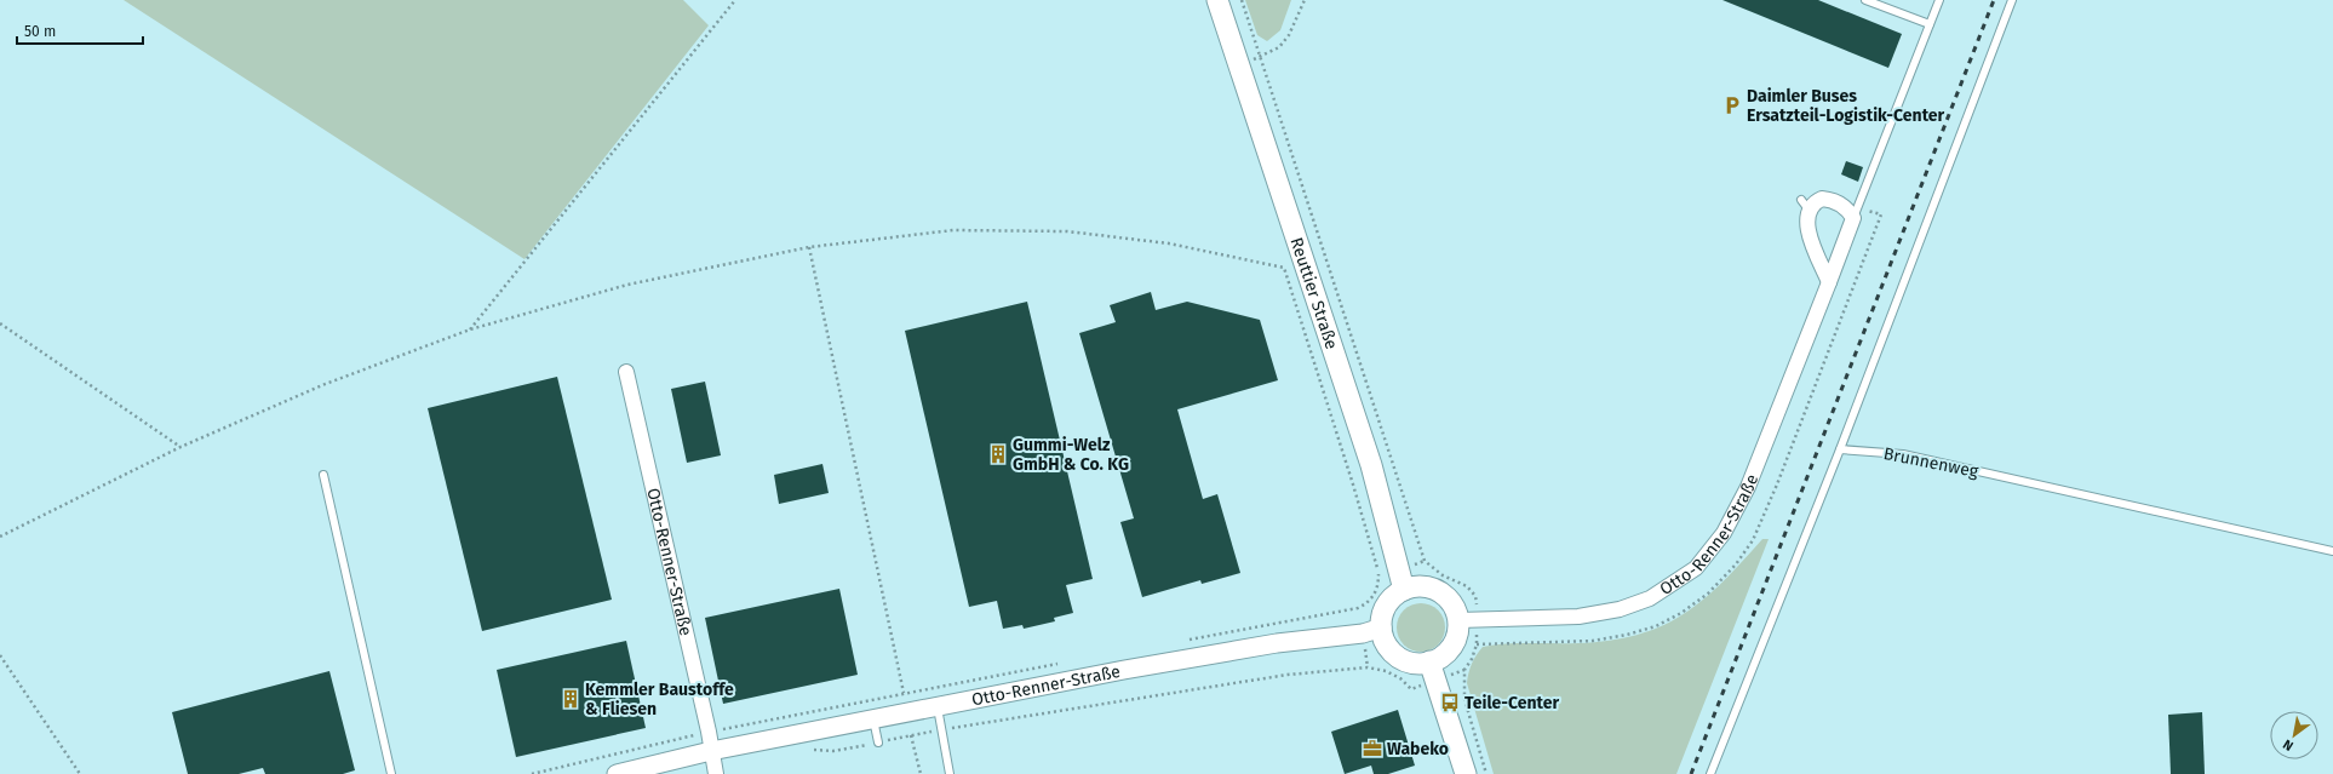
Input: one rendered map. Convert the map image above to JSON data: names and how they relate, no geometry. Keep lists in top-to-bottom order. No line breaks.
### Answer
{"streets":{"main road":["Reuttier Straße"],"street":["Otto-Renner-Straße"],"lane":["Brunnenweg"]},"crossings":[["Reuttier Straße","Otto-Renner-Straße"]],"places":{"parking":["Daimler Buses Ersatzteil-Logistik-Center"],"building":["Gummi-Welz GmbH & Co. KG","Kemmler Baustoffe & Fliesen"],"bus stop":["Teile-Center"],"office":["Wabeko"]},"scale_bar":"50 m","north":"bottom left"}
